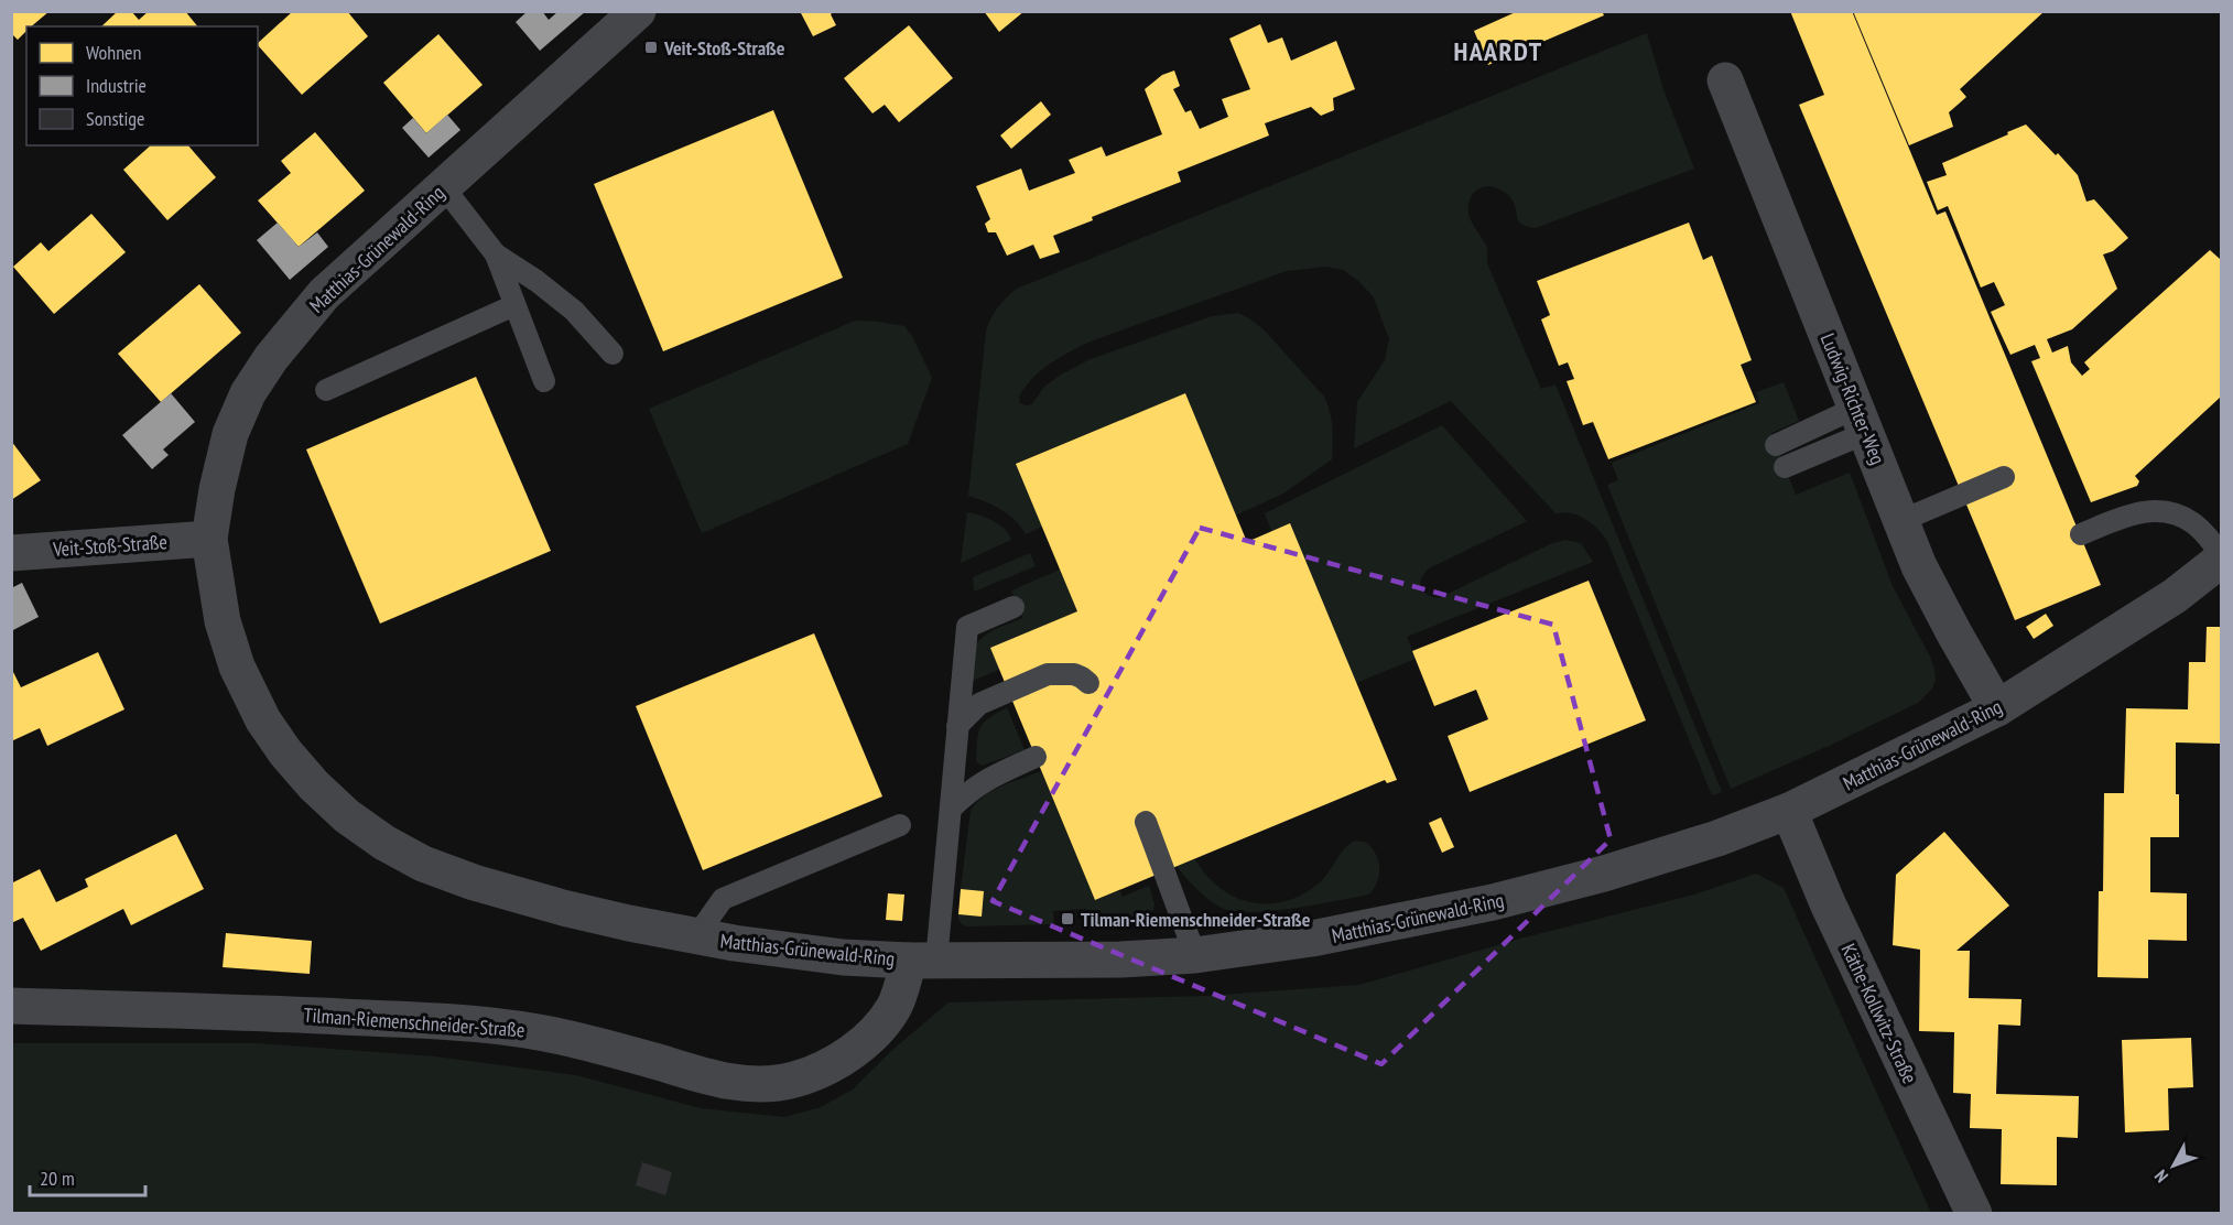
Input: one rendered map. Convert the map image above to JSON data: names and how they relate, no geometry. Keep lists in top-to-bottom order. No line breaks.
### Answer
{"streets":{"street":["Matthias-Grünewald-Ring","Ludwig-Richter-Weg","Veit-Stoß-Straße","Käthe-Kollwitz-Straße","Tilman-Riemenschneider-Straße"]},"crossings":[["Matthias-Grünewald-Ring","Ludwig-Richter-Weg"],["Matthias-Grünewald-Ring","Veit-Stoß-Straße"],["Matthias-Grünewald-Ring","Käthe-Kollwitz-Straße"],["Matthias-Grünewald-Ring","Tilman-Riemenschneider-Straße"]],"districts":["HAARDT"],"places":{"transit":["Veit-Stoß-Straße","Tilman-Riemenschneider-Straße"]},"legend":["Wohnen","Industrie","Sonstige"],"scale_bar":"20 m","north":"bottom left"}
